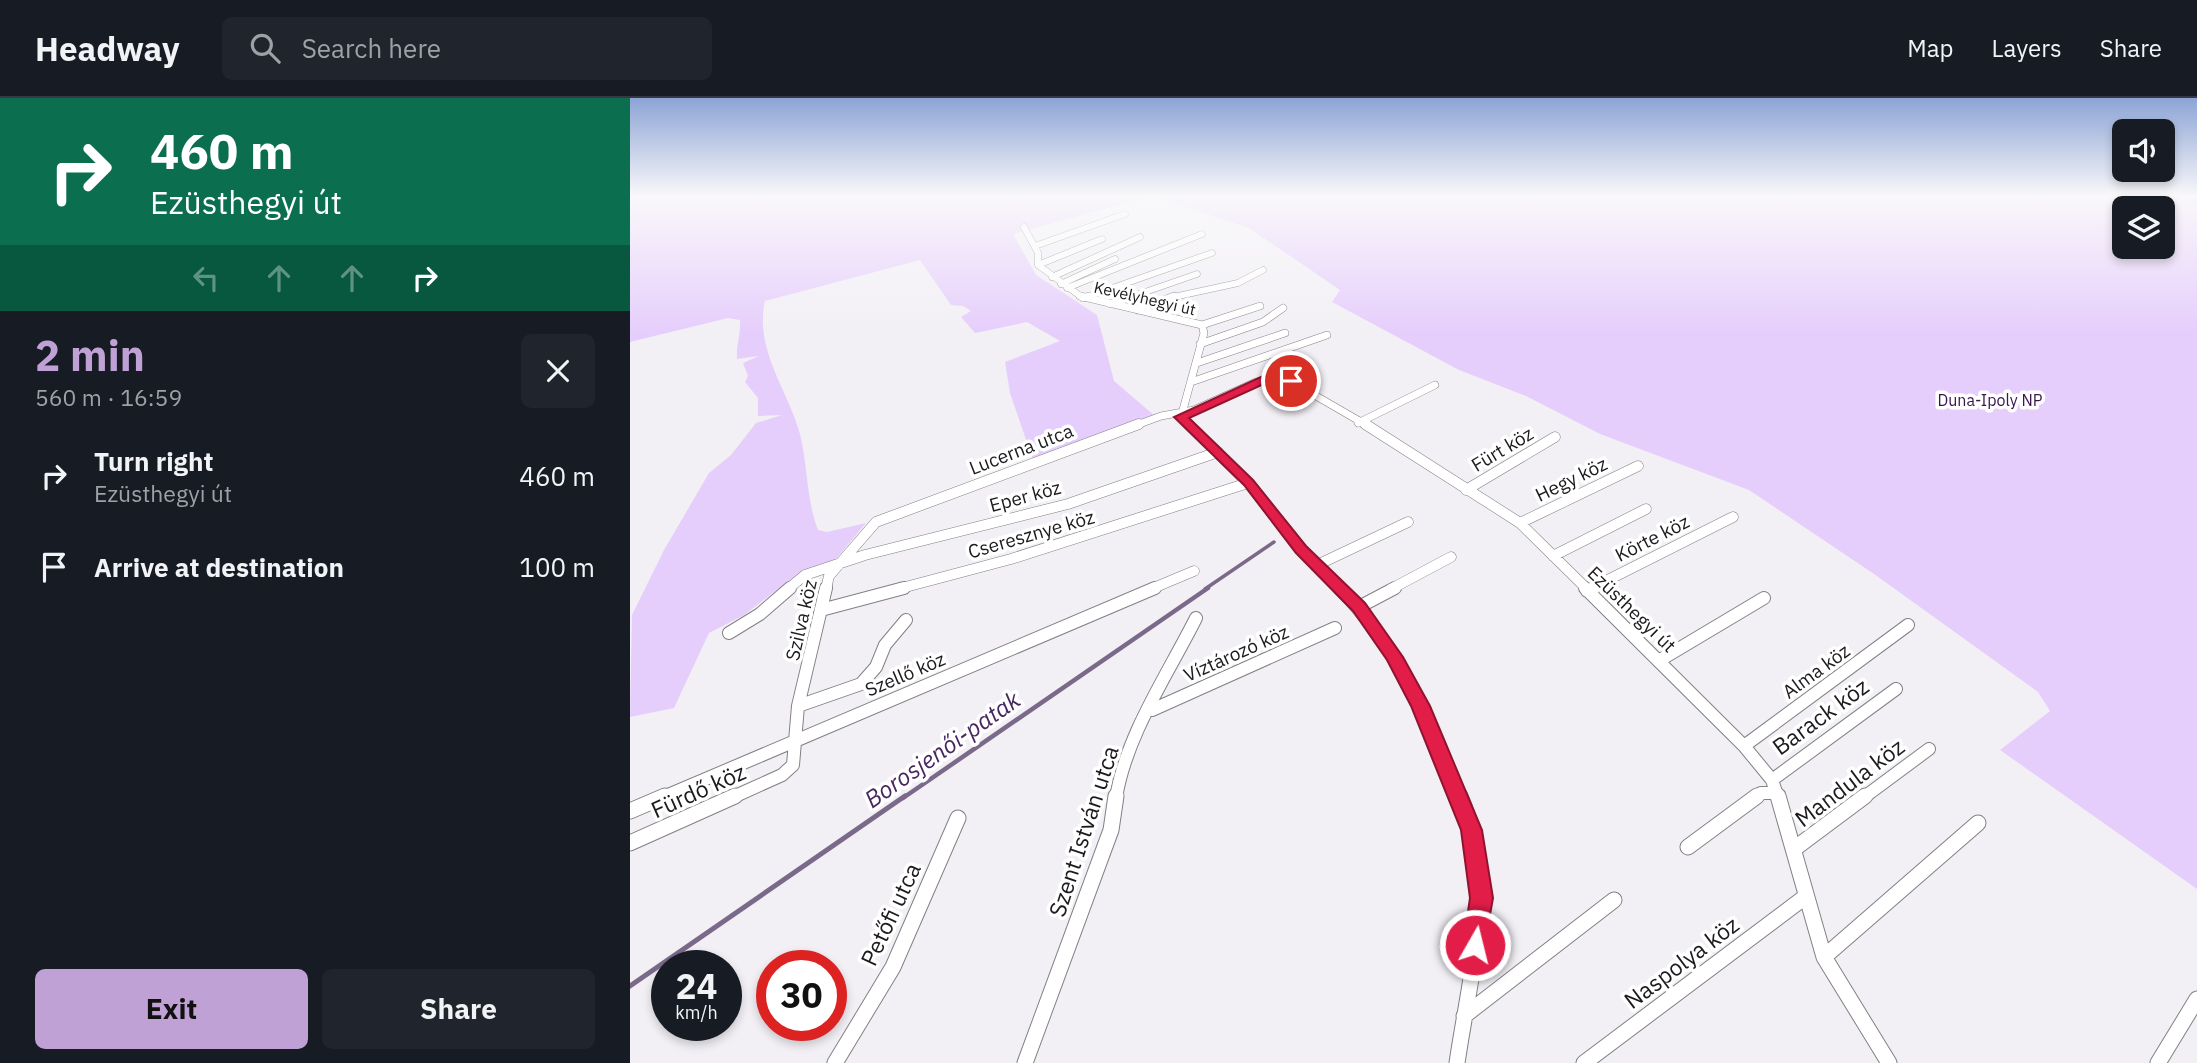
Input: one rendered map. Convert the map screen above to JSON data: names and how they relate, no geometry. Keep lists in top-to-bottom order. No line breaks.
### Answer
{"streets":{"street":["Kevélyhegyi út","Lucerna utca","Fürt köz","Hegy köz","Eper köz","Cseresznye köz","Körte köz","Ezüsthegyi út","Szilva köz","Víztározó köz","Alma köz","Szellő köz","Barack köz","Mandula köz","Fürdő köz","Szent István utca","Petőfi utca","Naspolya köz"]},"crossings":[["Kevélyhegyi út","Lucerna utca"],["Kevélyhegyi út","Ezüsthegyi út"],["Lucerna utca","Ezüsthegyi út"],["Lucerna utca","Szilva köz"],["Fürt köz","Ezüsthegyi út"],["Hegy köz","Ezüsthegyi út"],["Eper köz","Szilva köz"],["Cseresznye köz","Szilva köz"],["Körte köz","Ezüsthegyi út"],["Ezüsthegyi út","Alma köz"],["Ezüsthegyi út","Barack köz"],["Ezüsthegyi út","Mandula köz"],["Ezüsthegyi út","Naspolya köz"],["Szilva köz","Szellő köz"],["Szilva köz","Fürdő köz"],["Víztározó köz","Szent István utca"]],"water":["Borosjenői-patak"],"parks":["Duna-Ipoly NP"],"page":{"header":"Headway","search":"Search here","nav":["Map","Layers","Share"],"turn":["460 m","Ezüsthegyi út"],"heading":["2 min","560 m · 16:59"],"list":[{"name":"Turn right","note":"Ezüsthegyi út","value":"460 m"},{"name":"Arrive at destination","value":"100 m"}],"speed":"24 km/h","limit":"30","buttons":["Exit","Share"]}}
